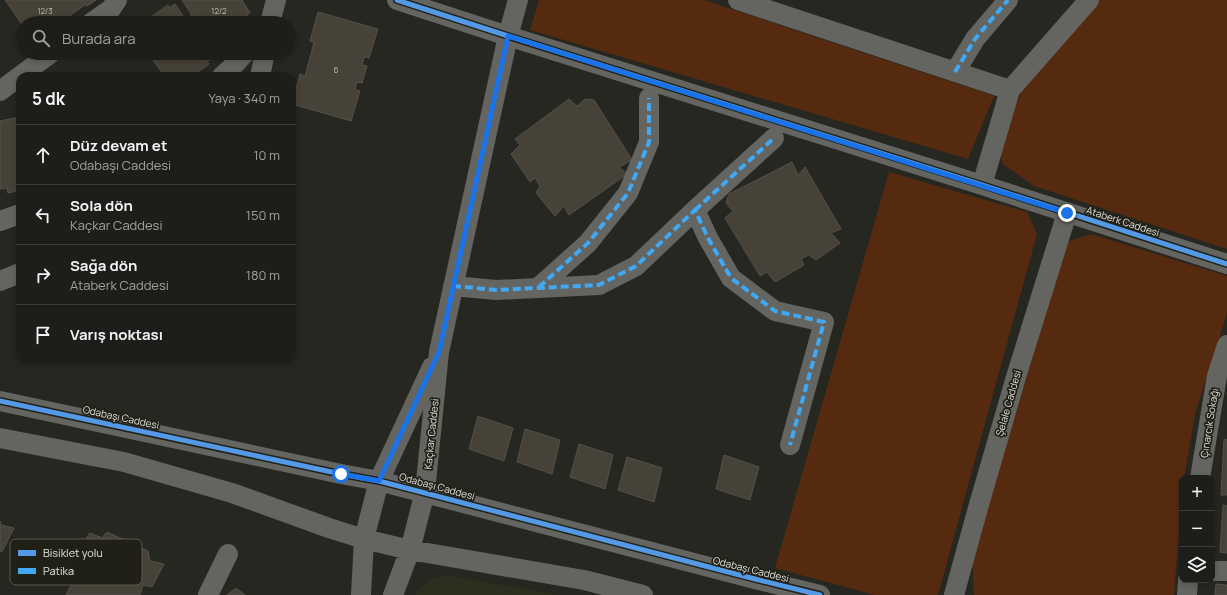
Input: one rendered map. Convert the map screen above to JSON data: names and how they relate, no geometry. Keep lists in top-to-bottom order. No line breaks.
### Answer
{"streets":{"street":["Ataberk Caddesi","Şelale Caddesi","Odabaşı Caddesi","Çınarcık Sokağı","Kaçkar Caddesi"]},"crossings":[["Ataberk Caddesi","Şelale Caddesi"],["Ataberk Caddesi","Kaçkar Caddesi"],["Odabaşı Caddesi","Kaçkar Caddesi"]],"house_numbers":["12/3","12/2","6"],"legend":["Bisiklet yolu","Patika"],"page":{"search":"Burada ara","heading":["5 dk","Yaya · 340 m"],"list":[["Düz devam et","Odabaşı Caddesi","10 m"],["Sola dön","Kaçkar Caddesi","150 m"],["Sağa dön","Ataberk Caddesi","180 m"],"Varış noktası"],"map_buttons":["+","−"]}}
